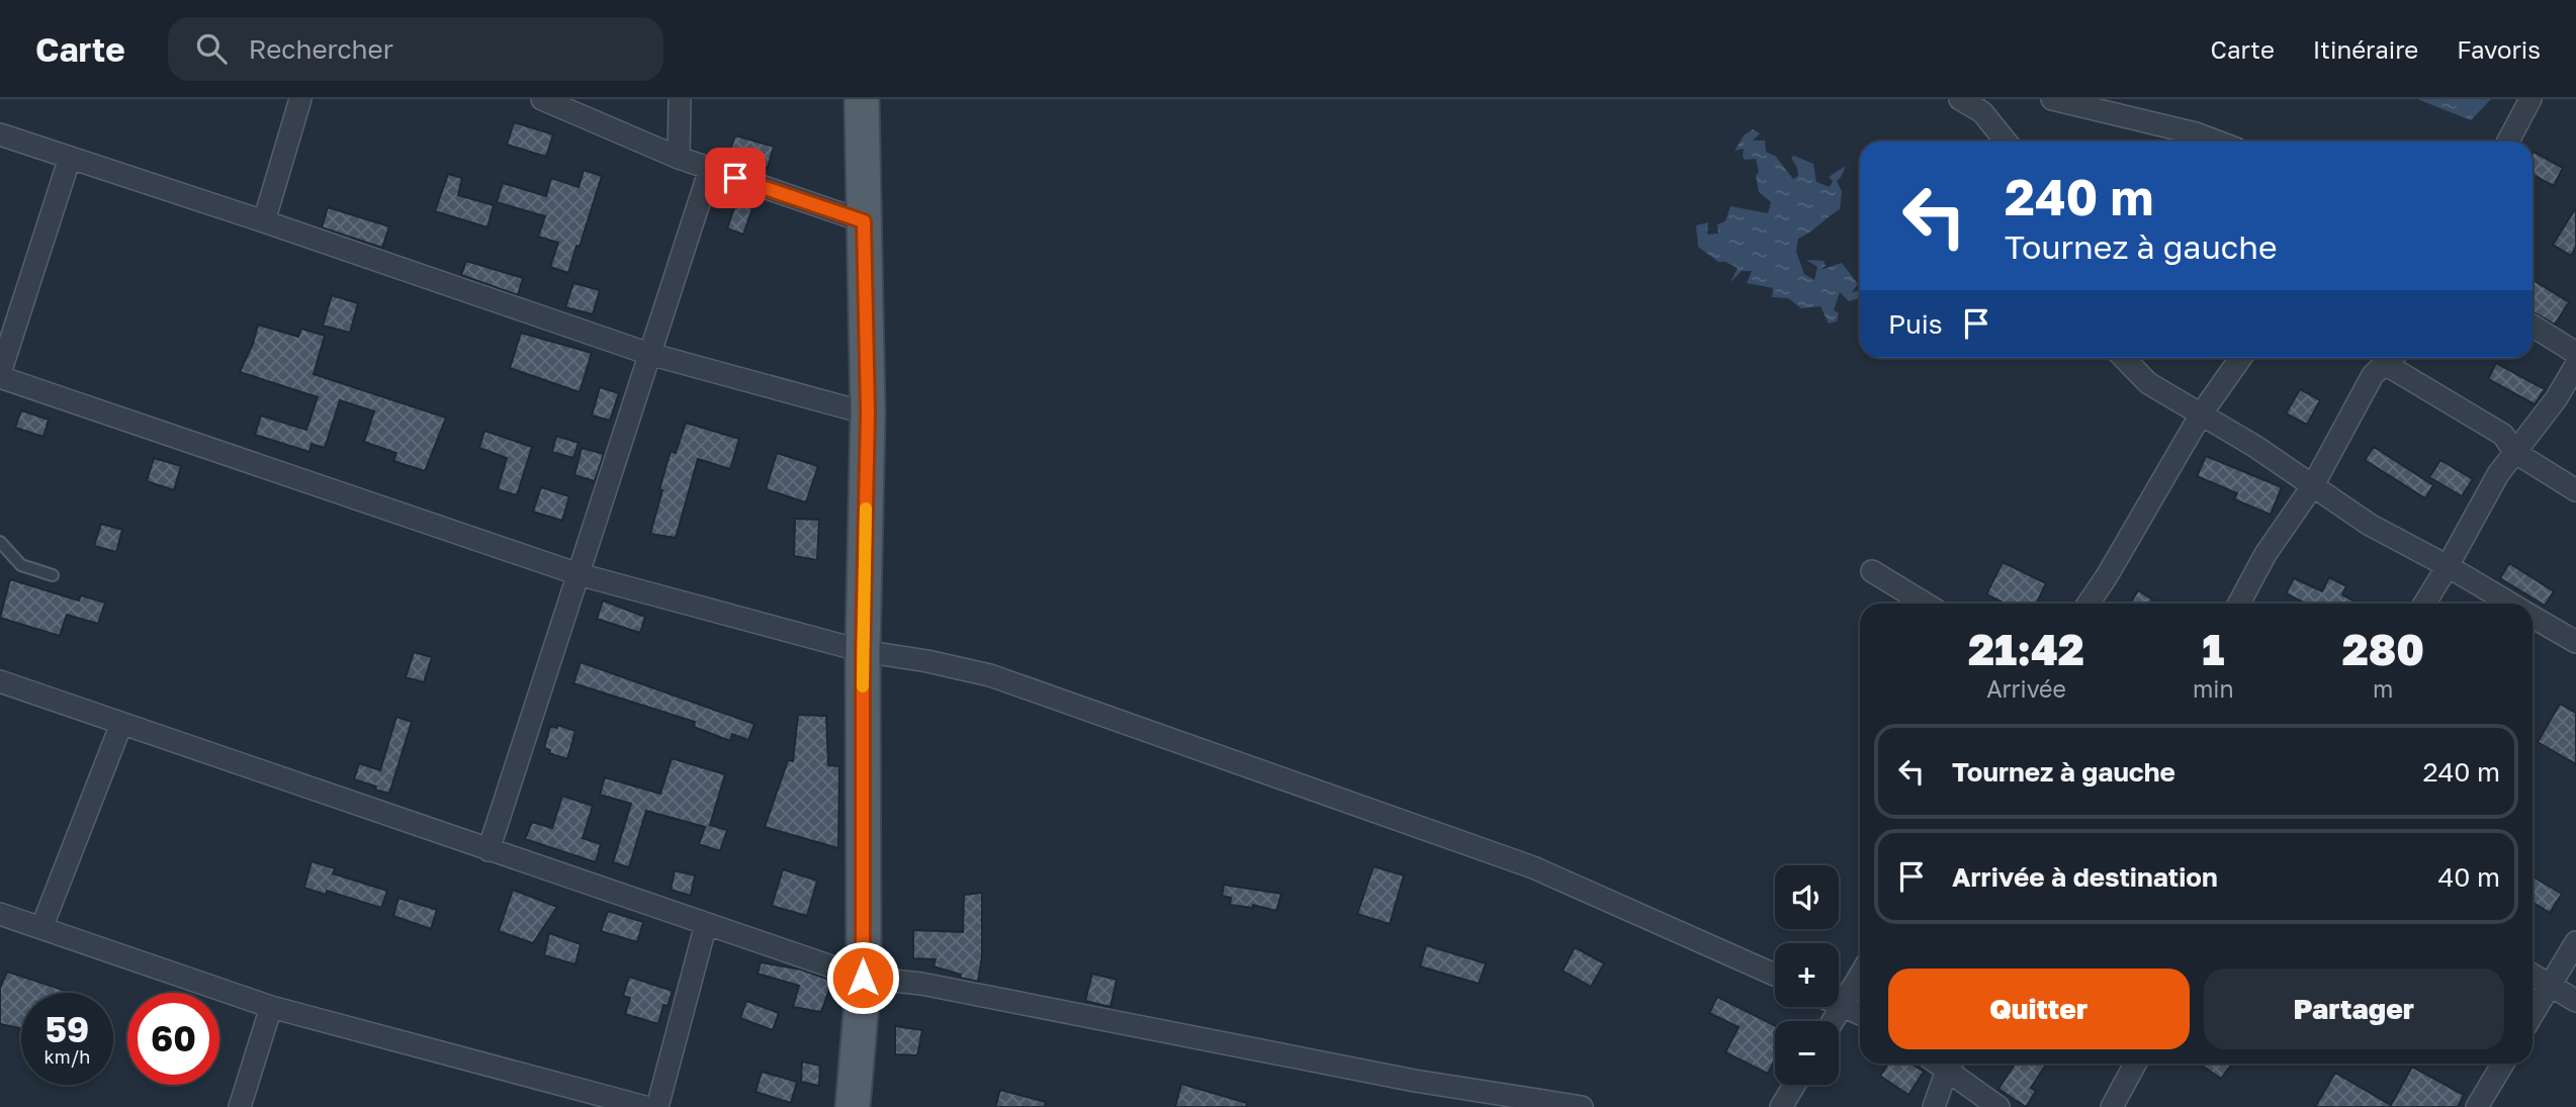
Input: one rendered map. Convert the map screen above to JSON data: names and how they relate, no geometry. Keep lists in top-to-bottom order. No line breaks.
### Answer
{"page":{"header":"Carte","search":"Rechercher","nav":["Carte","Itinéraire","Favoris"],"turn":["240 m","Tournez à gauche"],"then":"Puis","eta":["21:42","Arrivée","1","min","280","m"],"list":[{"name":"Tournez à gauche","value":"240 m"},{"name":"Arrivée à destination","value":"40 m"}],"map_buttons":["+","−"],"buttons":["Quitter","Partager"],"speed":"59 km/h","limit":"60"}}
